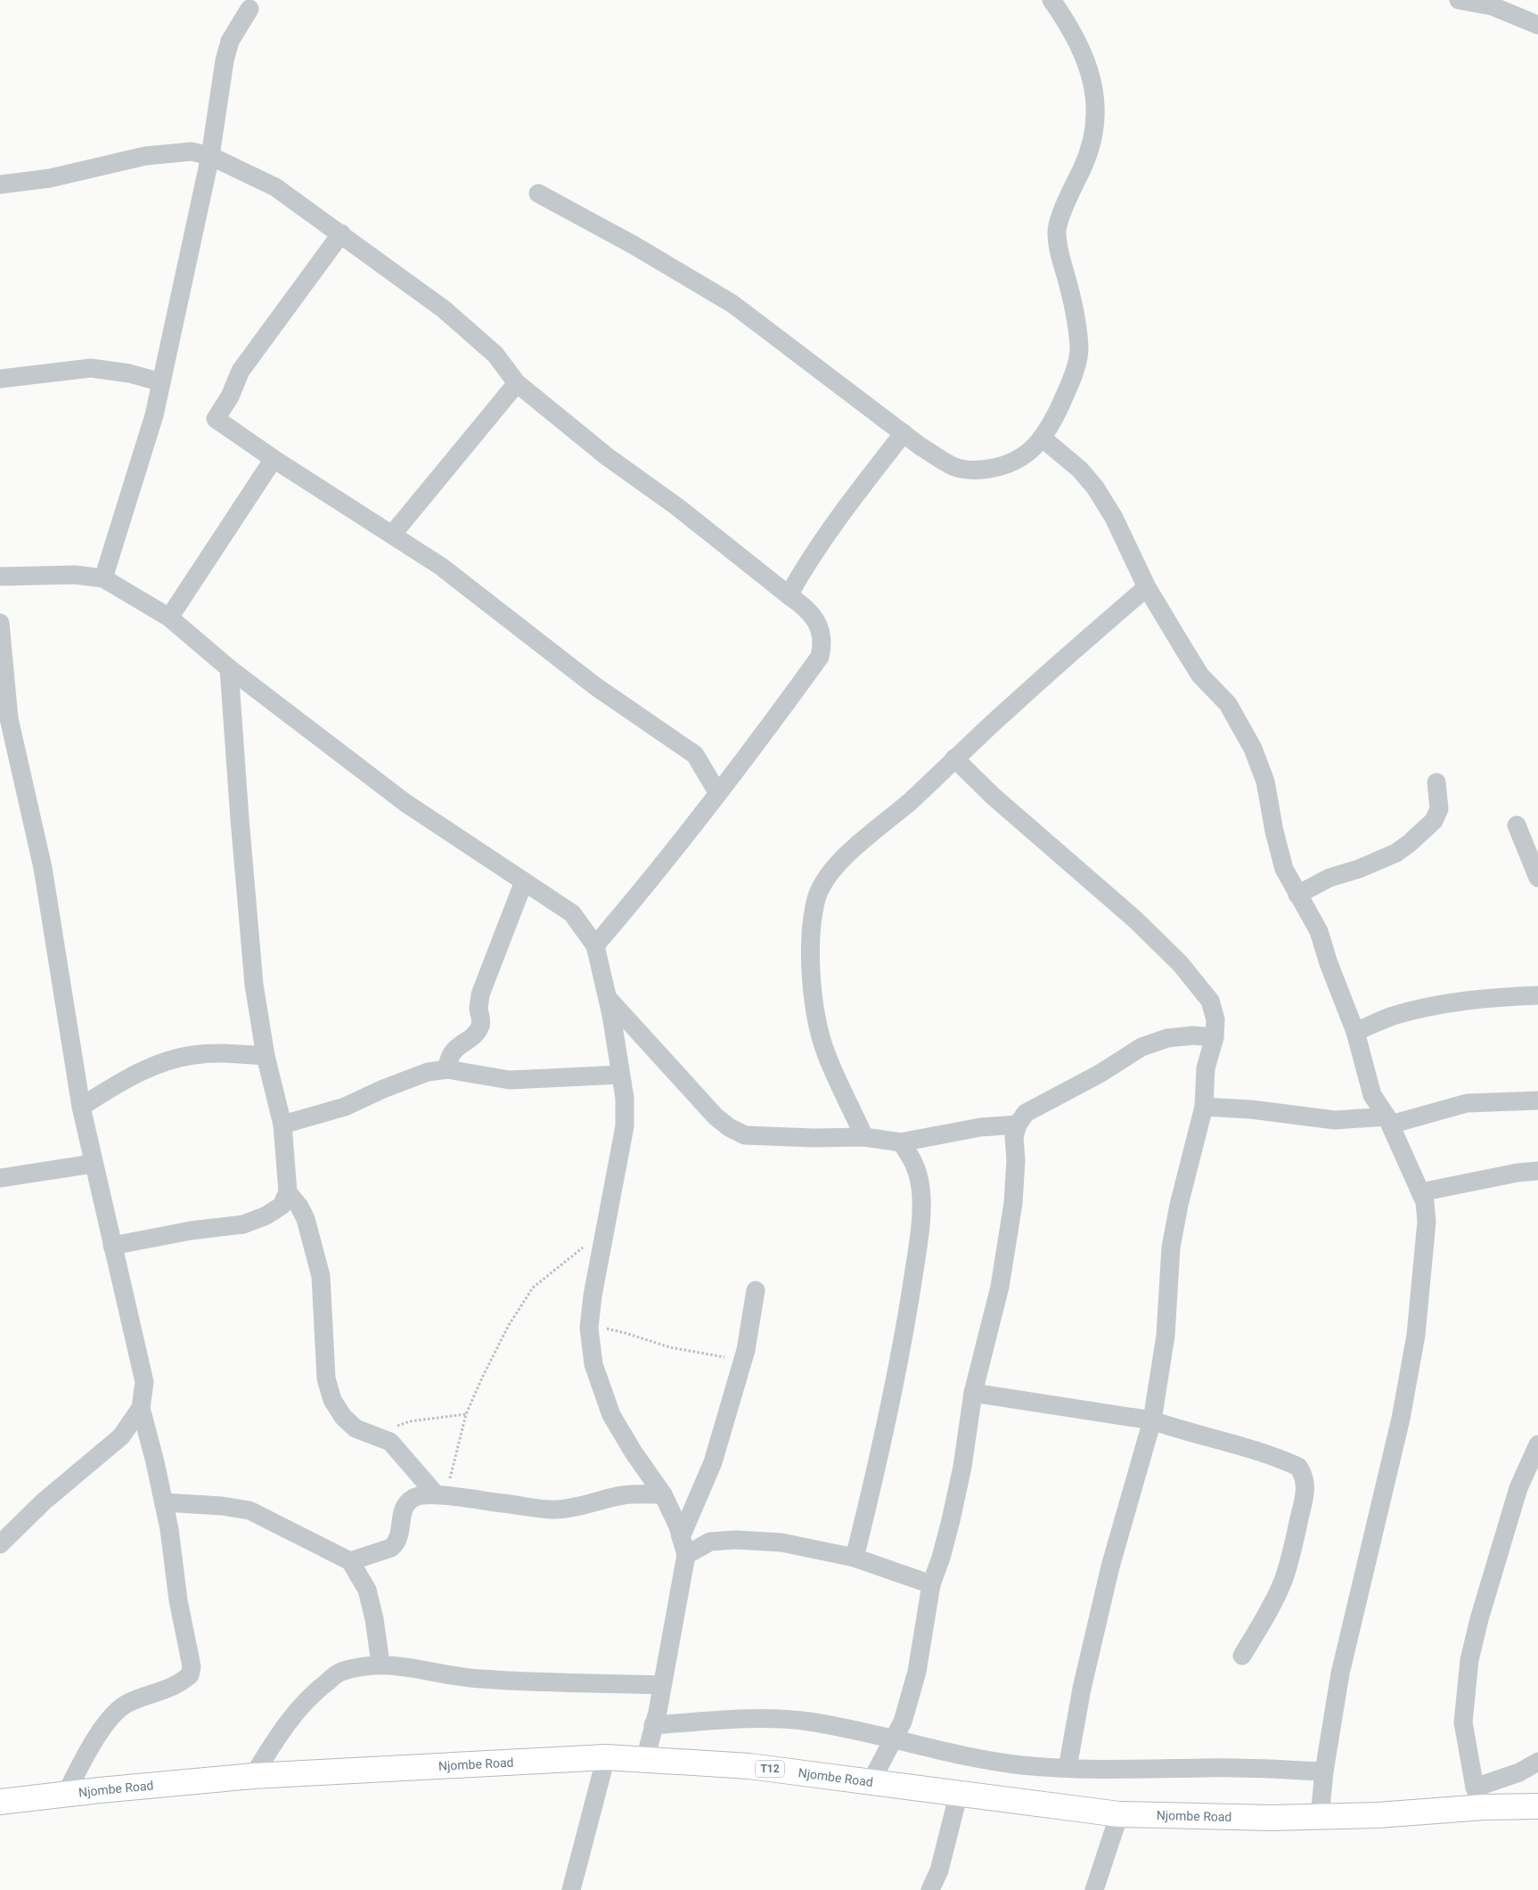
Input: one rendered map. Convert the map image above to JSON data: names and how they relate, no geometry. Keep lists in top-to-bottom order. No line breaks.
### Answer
{"streets":{"highway":["Njombe Road","T12"]}}
